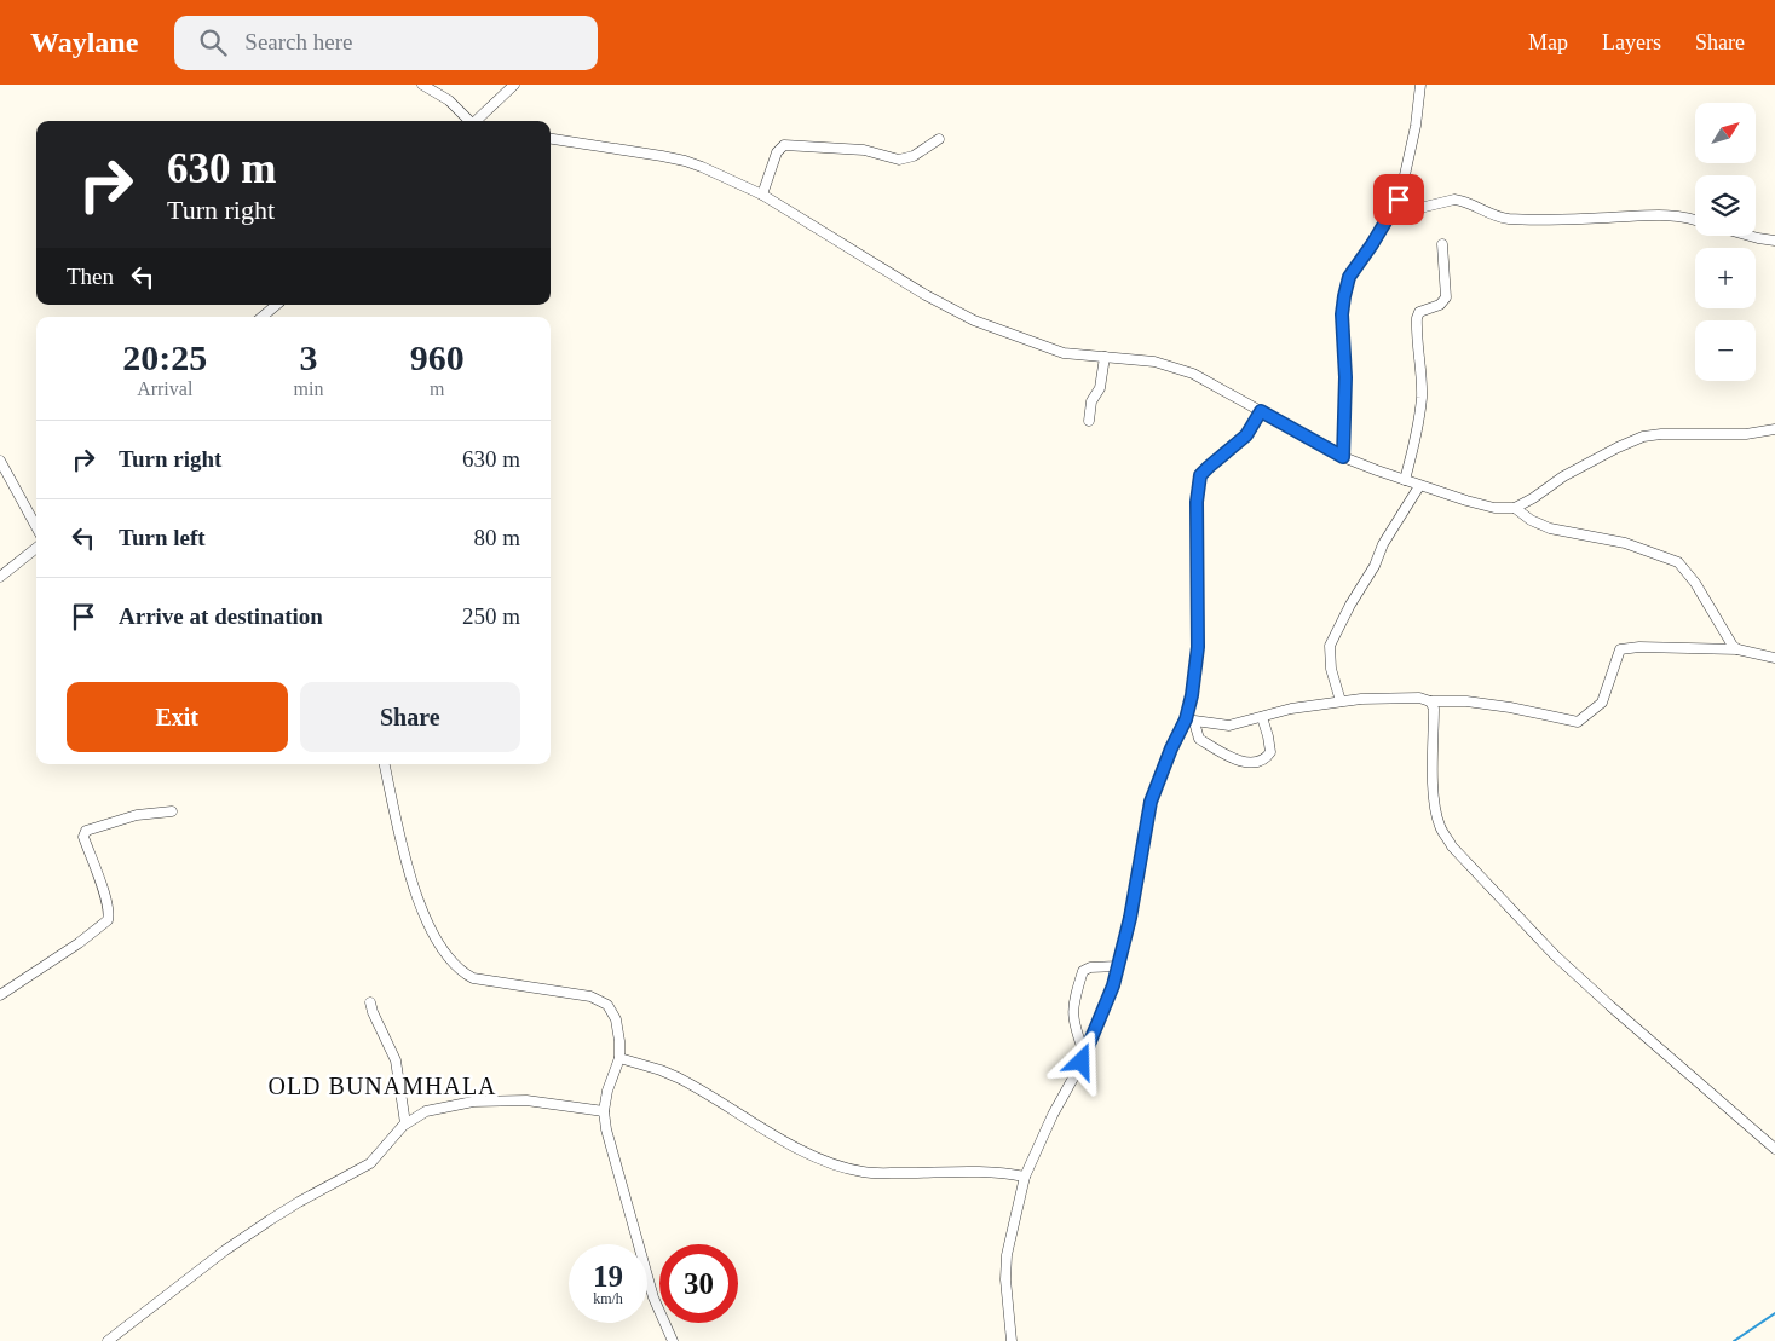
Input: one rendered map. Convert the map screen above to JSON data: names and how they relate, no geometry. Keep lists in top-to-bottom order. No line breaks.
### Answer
{"districts":["OLD BUNAMHALA"],"north":"top right","page":{"header":"Waylane","search":"Search here","nav":["Map","Layers","Share"],"map_buttons":["+","−"],"turn":["630 m","Turn right"],"then":"Then","eta":["20:25","Arrival","3","min","960","m"],"list":[{"name":"Turn right","value":"630 m"},{"name":"Turn left","value":"80 m"},{"name":"Arrive at destination","value":"250 m"}],"buttons":["Exit","Share"],"speed":"19 km/h","limit":"30"}}
